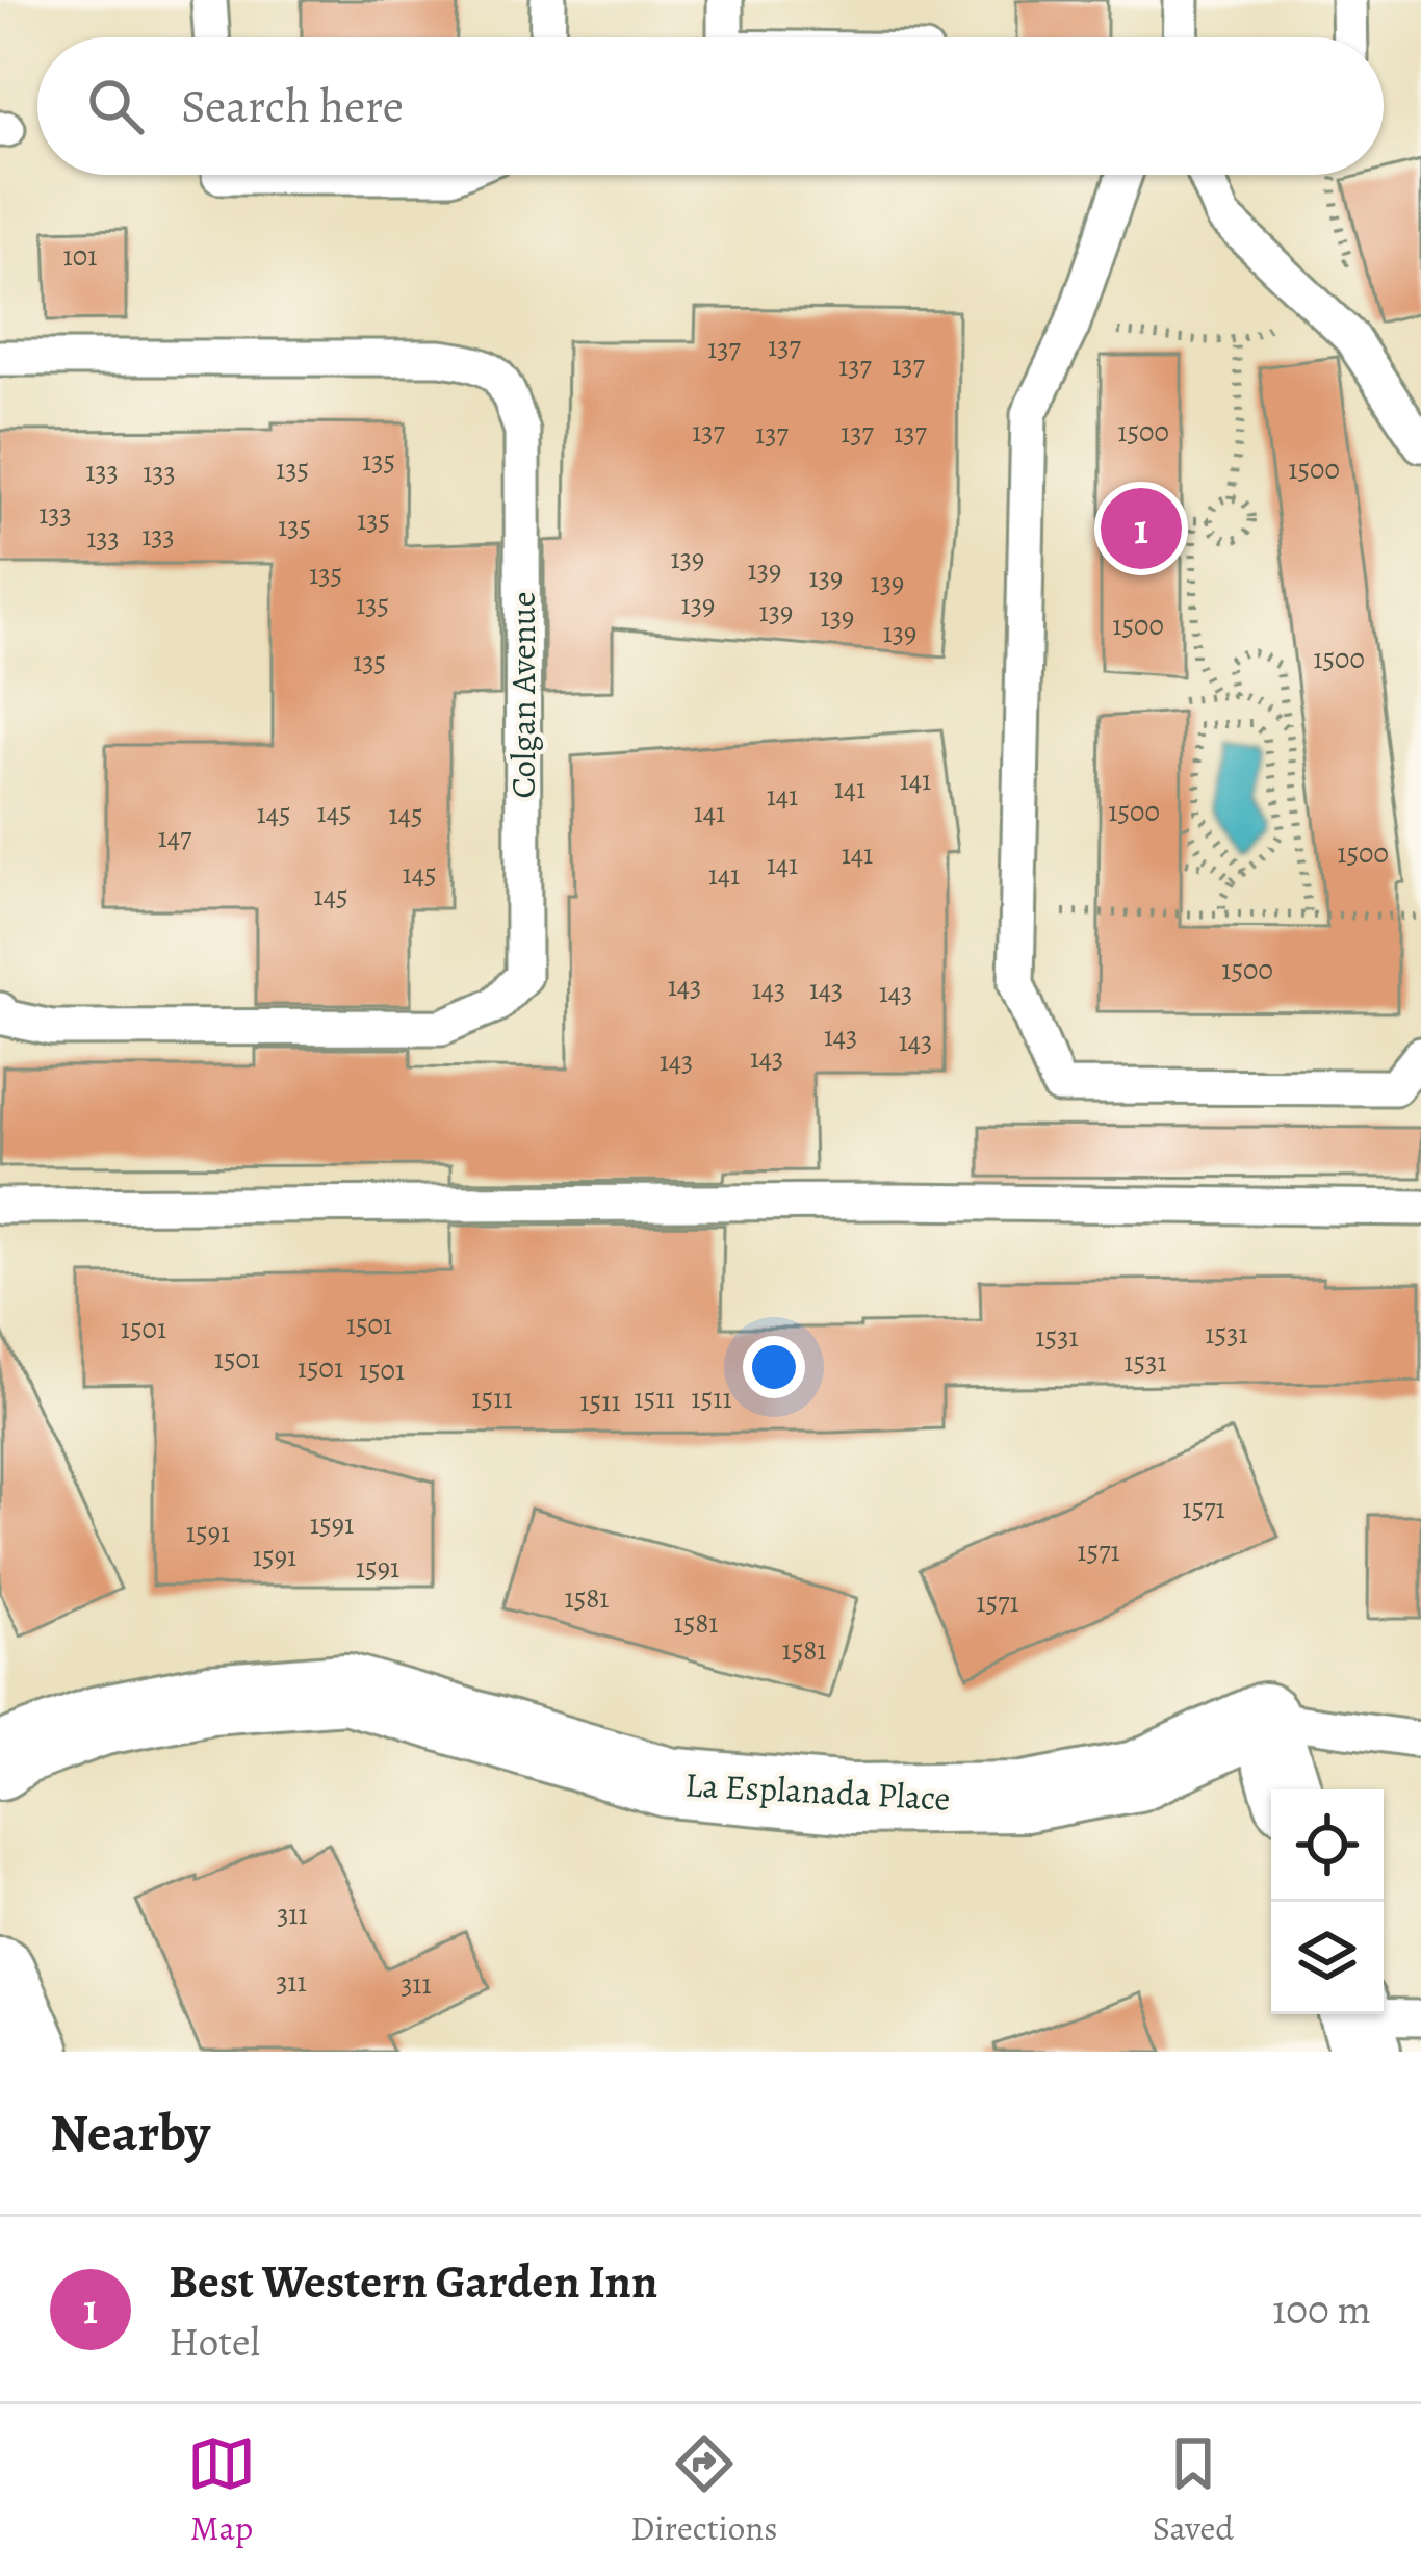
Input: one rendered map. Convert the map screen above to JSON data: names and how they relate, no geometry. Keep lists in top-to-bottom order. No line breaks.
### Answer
{"streets":{"street":["La Esplanada Place"],"lane":["Colgan Avenue"]},"house_numbers":["101","137","137","137","137","137","1500","137","137","137","135","135","1500","133","133","133","135","135","133","133","139","139","135","139","139","135","139","139","139","1500","139","1500","135","141","141","141","1500","145","141","145","145","147","1500","141","141","145","141","145","1500","143","143","143","143","143","143","143","143","1501","1501","1531","1531","1501","1531","1501","1501","1511","1511","1511","1511","1571","1591","1591","1571","1591","1591","1581","1571","1581","1581","311","311","311"],"page":{"search":"Search here","pins":"1","heading":"Nearby","list":[{"mark":"1","name":"Best Western Garden Inn","note":"Hotel","value":"100 m"}],"nav":["Map","Directions","Saved"]}}
